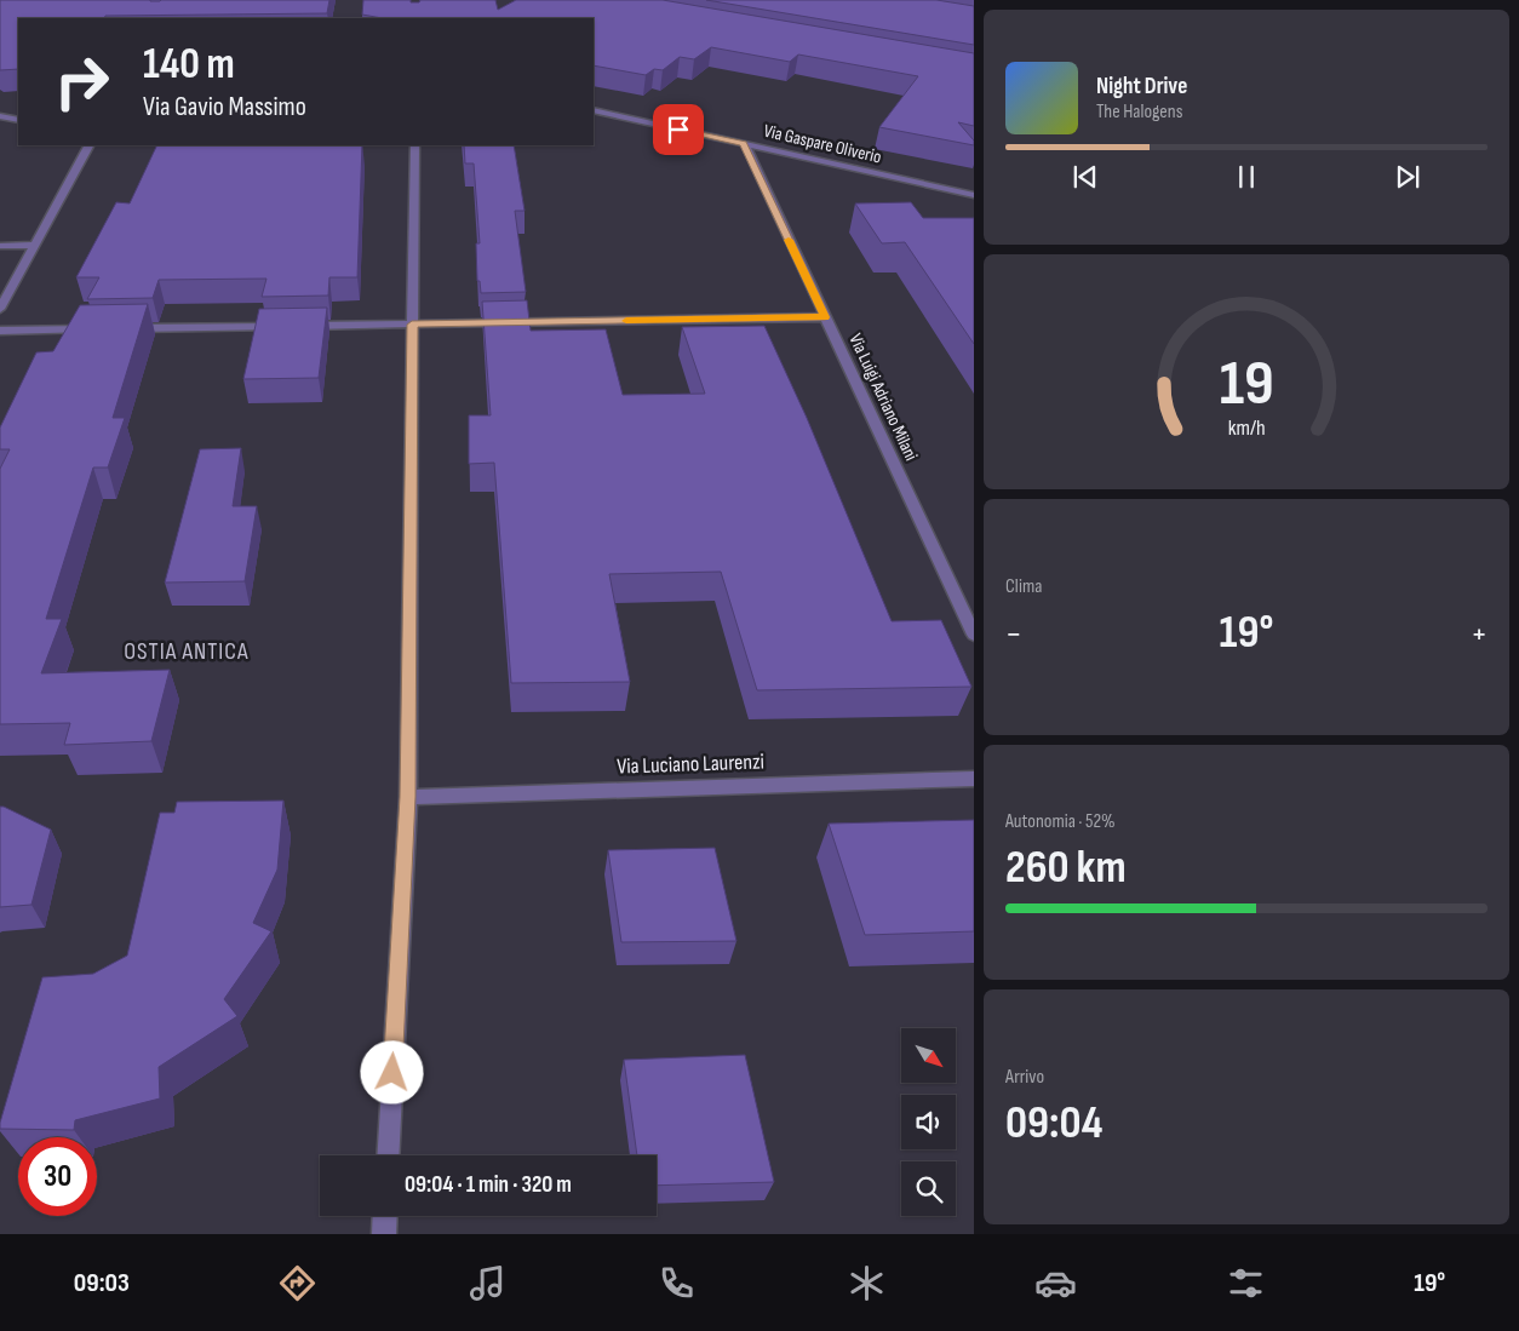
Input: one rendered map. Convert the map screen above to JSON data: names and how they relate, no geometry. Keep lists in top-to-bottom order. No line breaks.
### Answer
{"streets":{"street":["Via Gaspare Oliverio","Via Luigi Adriano Milani","Via Luciano Laurenzi"]},"crossings":[["Via Gaspare Oliverio","Via Luigi Adriano Milani"]],"districts":["OSTIA ANTICA"],"north":"bottom right","page":{"turn":["140 m","Via Gavio Massimo"],"song":["Night Drive","The Halogens"],"tile":["Clima",["Autonomia · 52%","260 km"],["Arrivo","09:04"]],"heat":["−","19°","+"],"limit":"30","trip":"09:04 · 1 min · 320 m","tabs":["09:03","19°"],"gauge":["19","km/h"]}}
